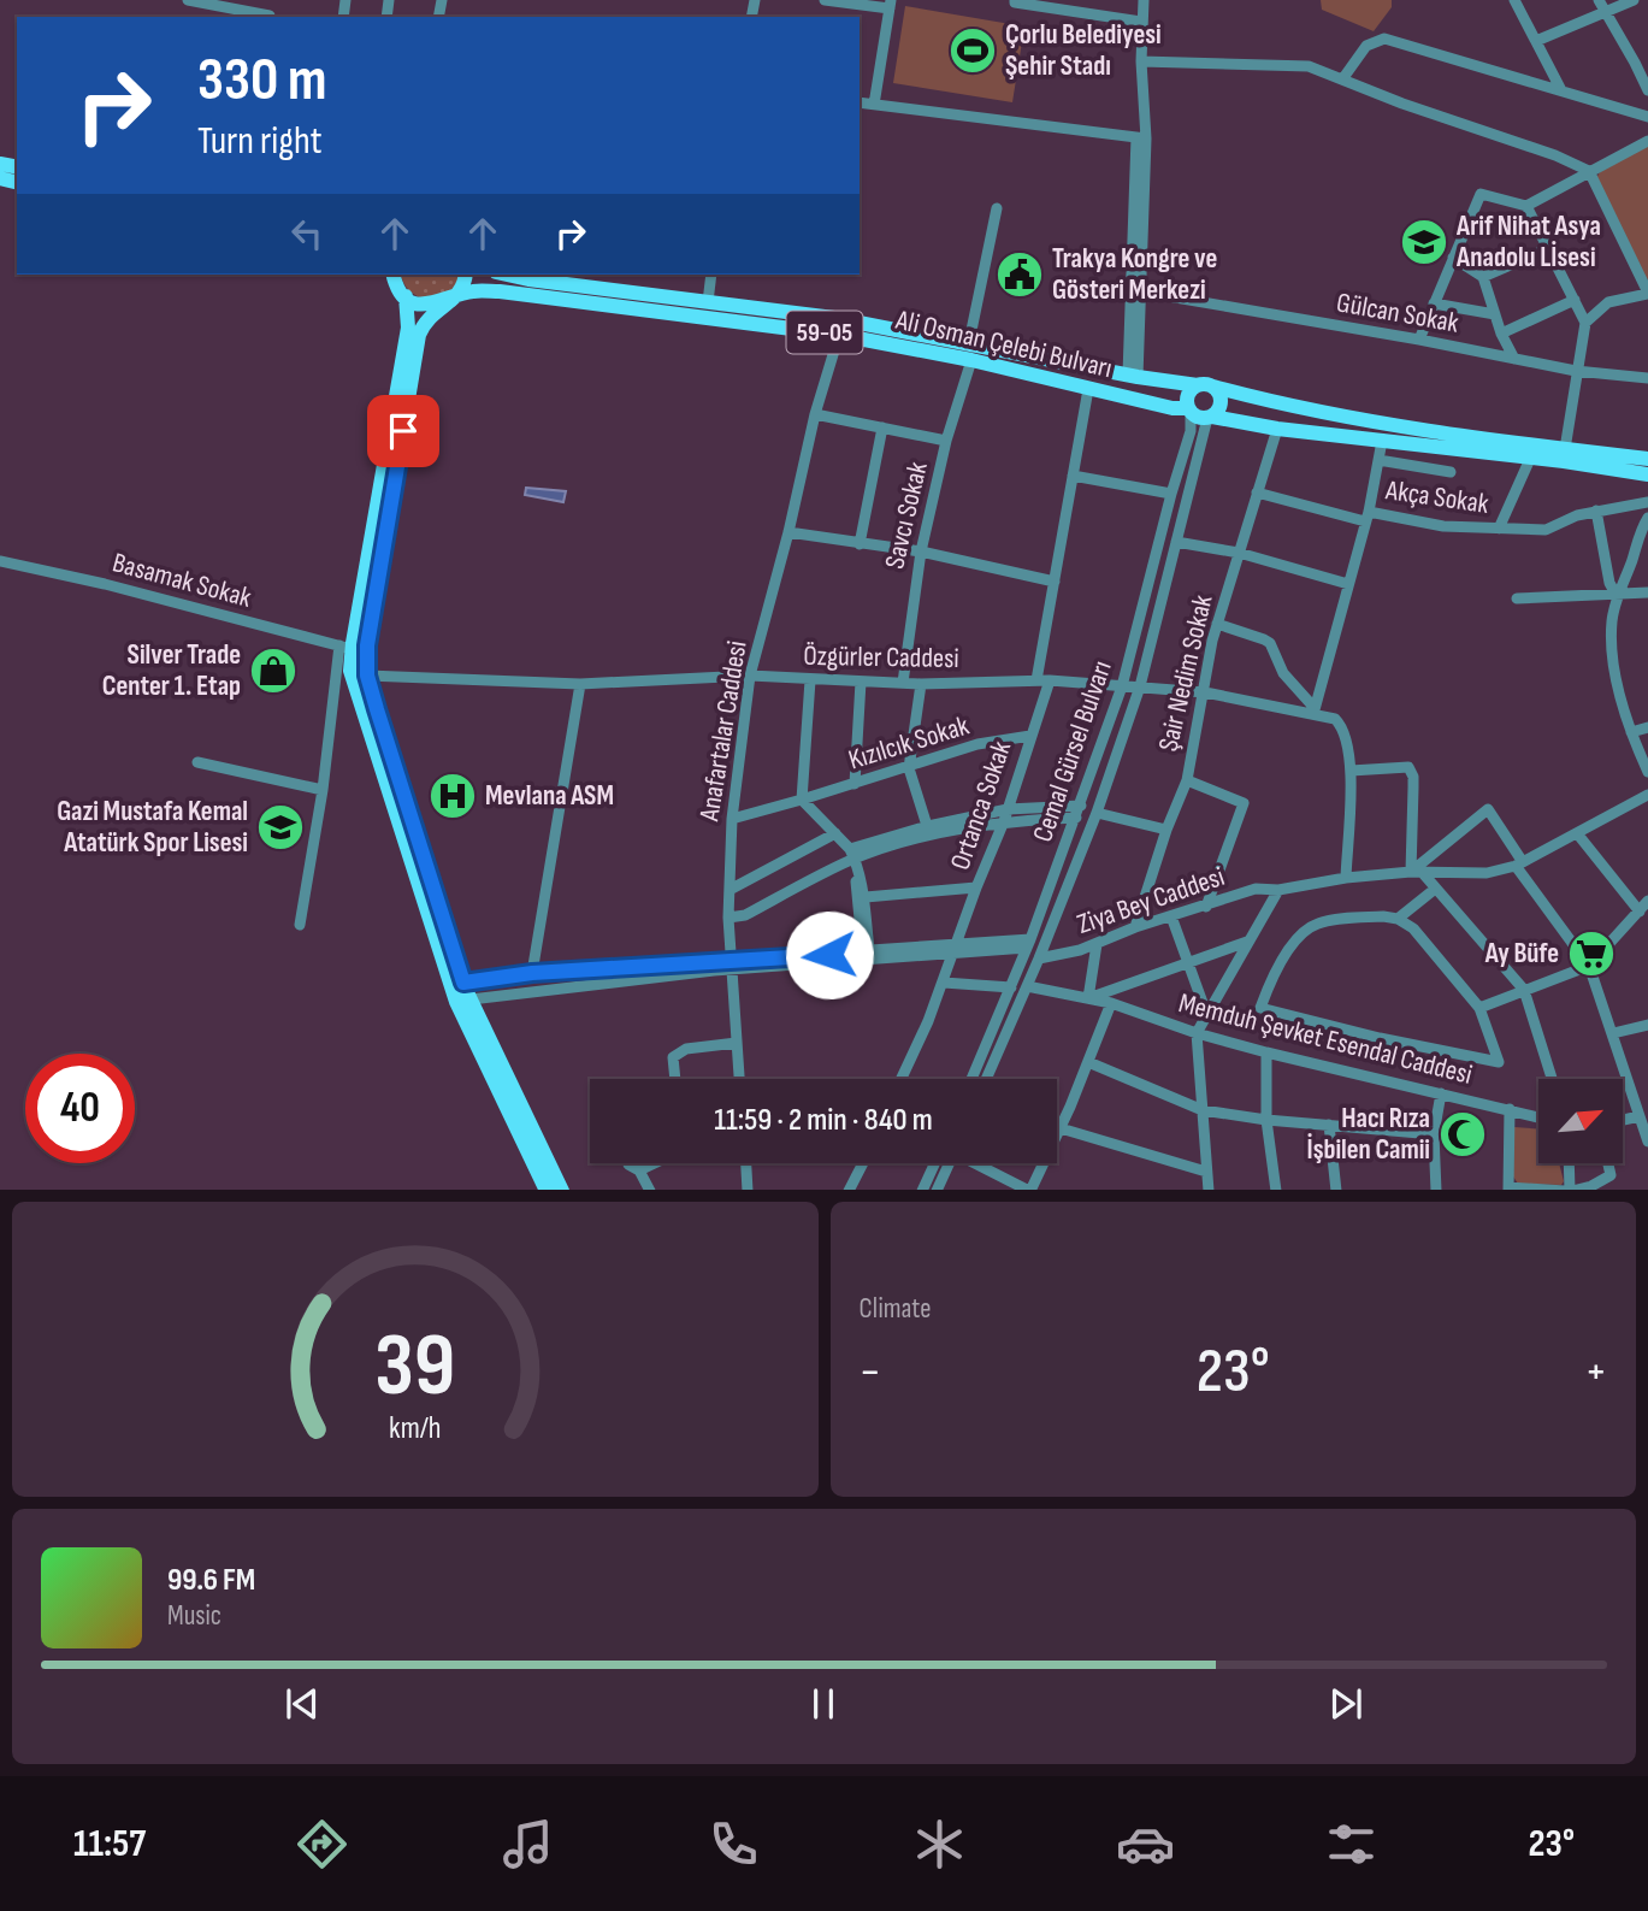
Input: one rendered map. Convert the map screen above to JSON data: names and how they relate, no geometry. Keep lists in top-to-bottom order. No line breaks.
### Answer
{"streets":{"main road":["59-05","Ali Osman Çelebi Bulvarı"],"street":["Gülcan Sokak","Akça Sokak","Savcı Sokak","Basamak Sokak","Özgürler Caddesi","Şair Nedim Sokak","Anafartalar Caddesi","Kızılcık Sokak","Cemal Gürsel Bulvarı","Ortanca Sokak","Ziya Bey Caddesi","Memduh Şevket Esendal Caddesi"]},"crossings":[["59-05","Ali Osman Çelebi Bulvarı"],["Ali Osman Çelebi Bulvarı","Savcı Sokak"],["Ali Osman Çelebi Bulvarı","Anafartalar Caddesi"],["Ali Osman Çelebi Bulvarı","Cemal Gürsel Bulvarı"],["Akça Sokak","Şair Nedim Sokak"],["Savcı Sokak","Özgürler Caddesi"],["Özgürler Caddesi","Şair Nedim Sokak"],["Özgürler Caddesi","Anafartalar Caddesi"],["Özgürler Caddesi","Cemal Gürsel Bulvarı"],["Özgürler Caddesi","Ortanca Sokak"],["Şair Nedim Sokak","Ziya Bey Caddesi"],["Anafartalar Caddesi","Kızılcık Sokak"],["Kızılcık Sokak","Ortanca Sokak"],["Cemal Gürsel Bulvarı","Ziya Bey Caddesi"],["Cemal Gürsel Bulvarı","Memduh Şevket Esendal Caddesi"]],"places":{"sports":["Çorlu Belediyesi Şehir Stadı"],"school or university":["Arif Nihat Asya Anadolu Lİsesi","Gazi Mustafa Kemal Atatürk Spor Lisesi"],"public building":["Trakya Kongre ve Gösteri Merkezi"],"shop":["Silver Trade Center 1. Etap"],"hospital":["Mevlana ASM"],"supermarket":["Ay Büfe"],"mosque":["Hacı Rıza İşbilen Camii"]},"north":"top right","page":{"turn":["330 m","Turn right"],"limit":"40","trip":"11:59 · 2 min · 840 m","tile":"Climate","heat":["−","23°","+"],"song":["99.6 FM","Music"],"tabs":["11:57","23°"],"gauge":["39","km/h"]}}
